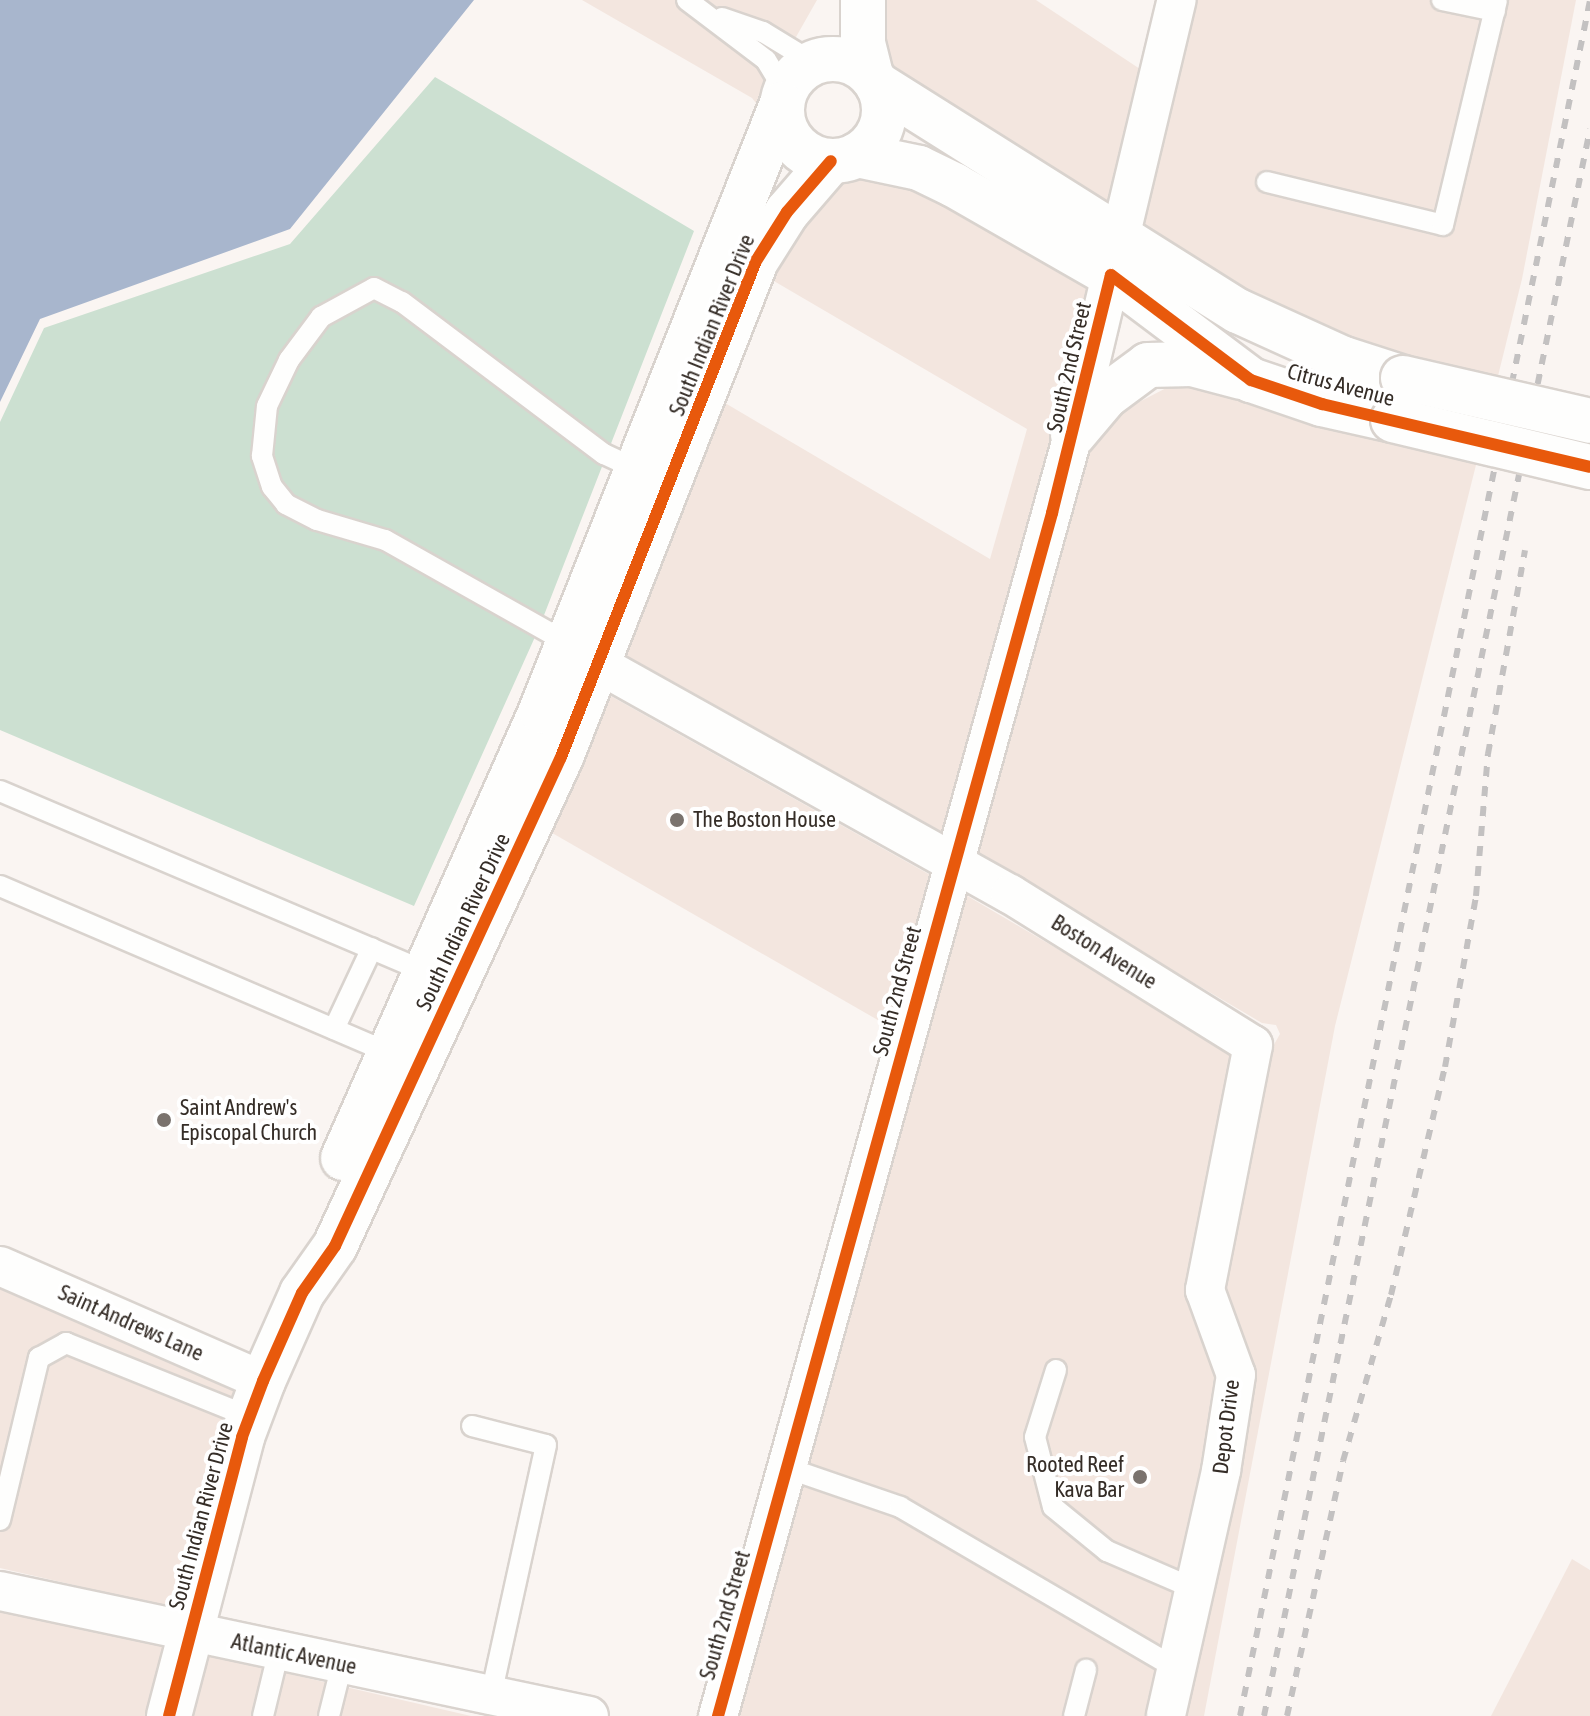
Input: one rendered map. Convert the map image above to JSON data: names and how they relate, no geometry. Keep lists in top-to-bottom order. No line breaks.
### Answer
{"streets":{"street":["South Indian River Drive","South 2nd Street","Citrus Avenue","Boston Avenue","Saint Andrews Lane","Depot Drive","Atlantic Avenue"]},"crossings":[["South Indian River Drive","Citrus Avenue"],["South Indian River Drive","Boston Avenue"],["South Indian River Drive","Saint Andrews Lane"],["South Indian River Drive","Atlantic Avenue"],["South 2nd Street","Citrus Avenue"],["South 2nd Street","Boston Avenue"],["Boston Avenue","Depot Drive"]],"places":["The Boston House","Saint Andrew's Episcopal Church","Rooted Reef Kava Bar"]}
